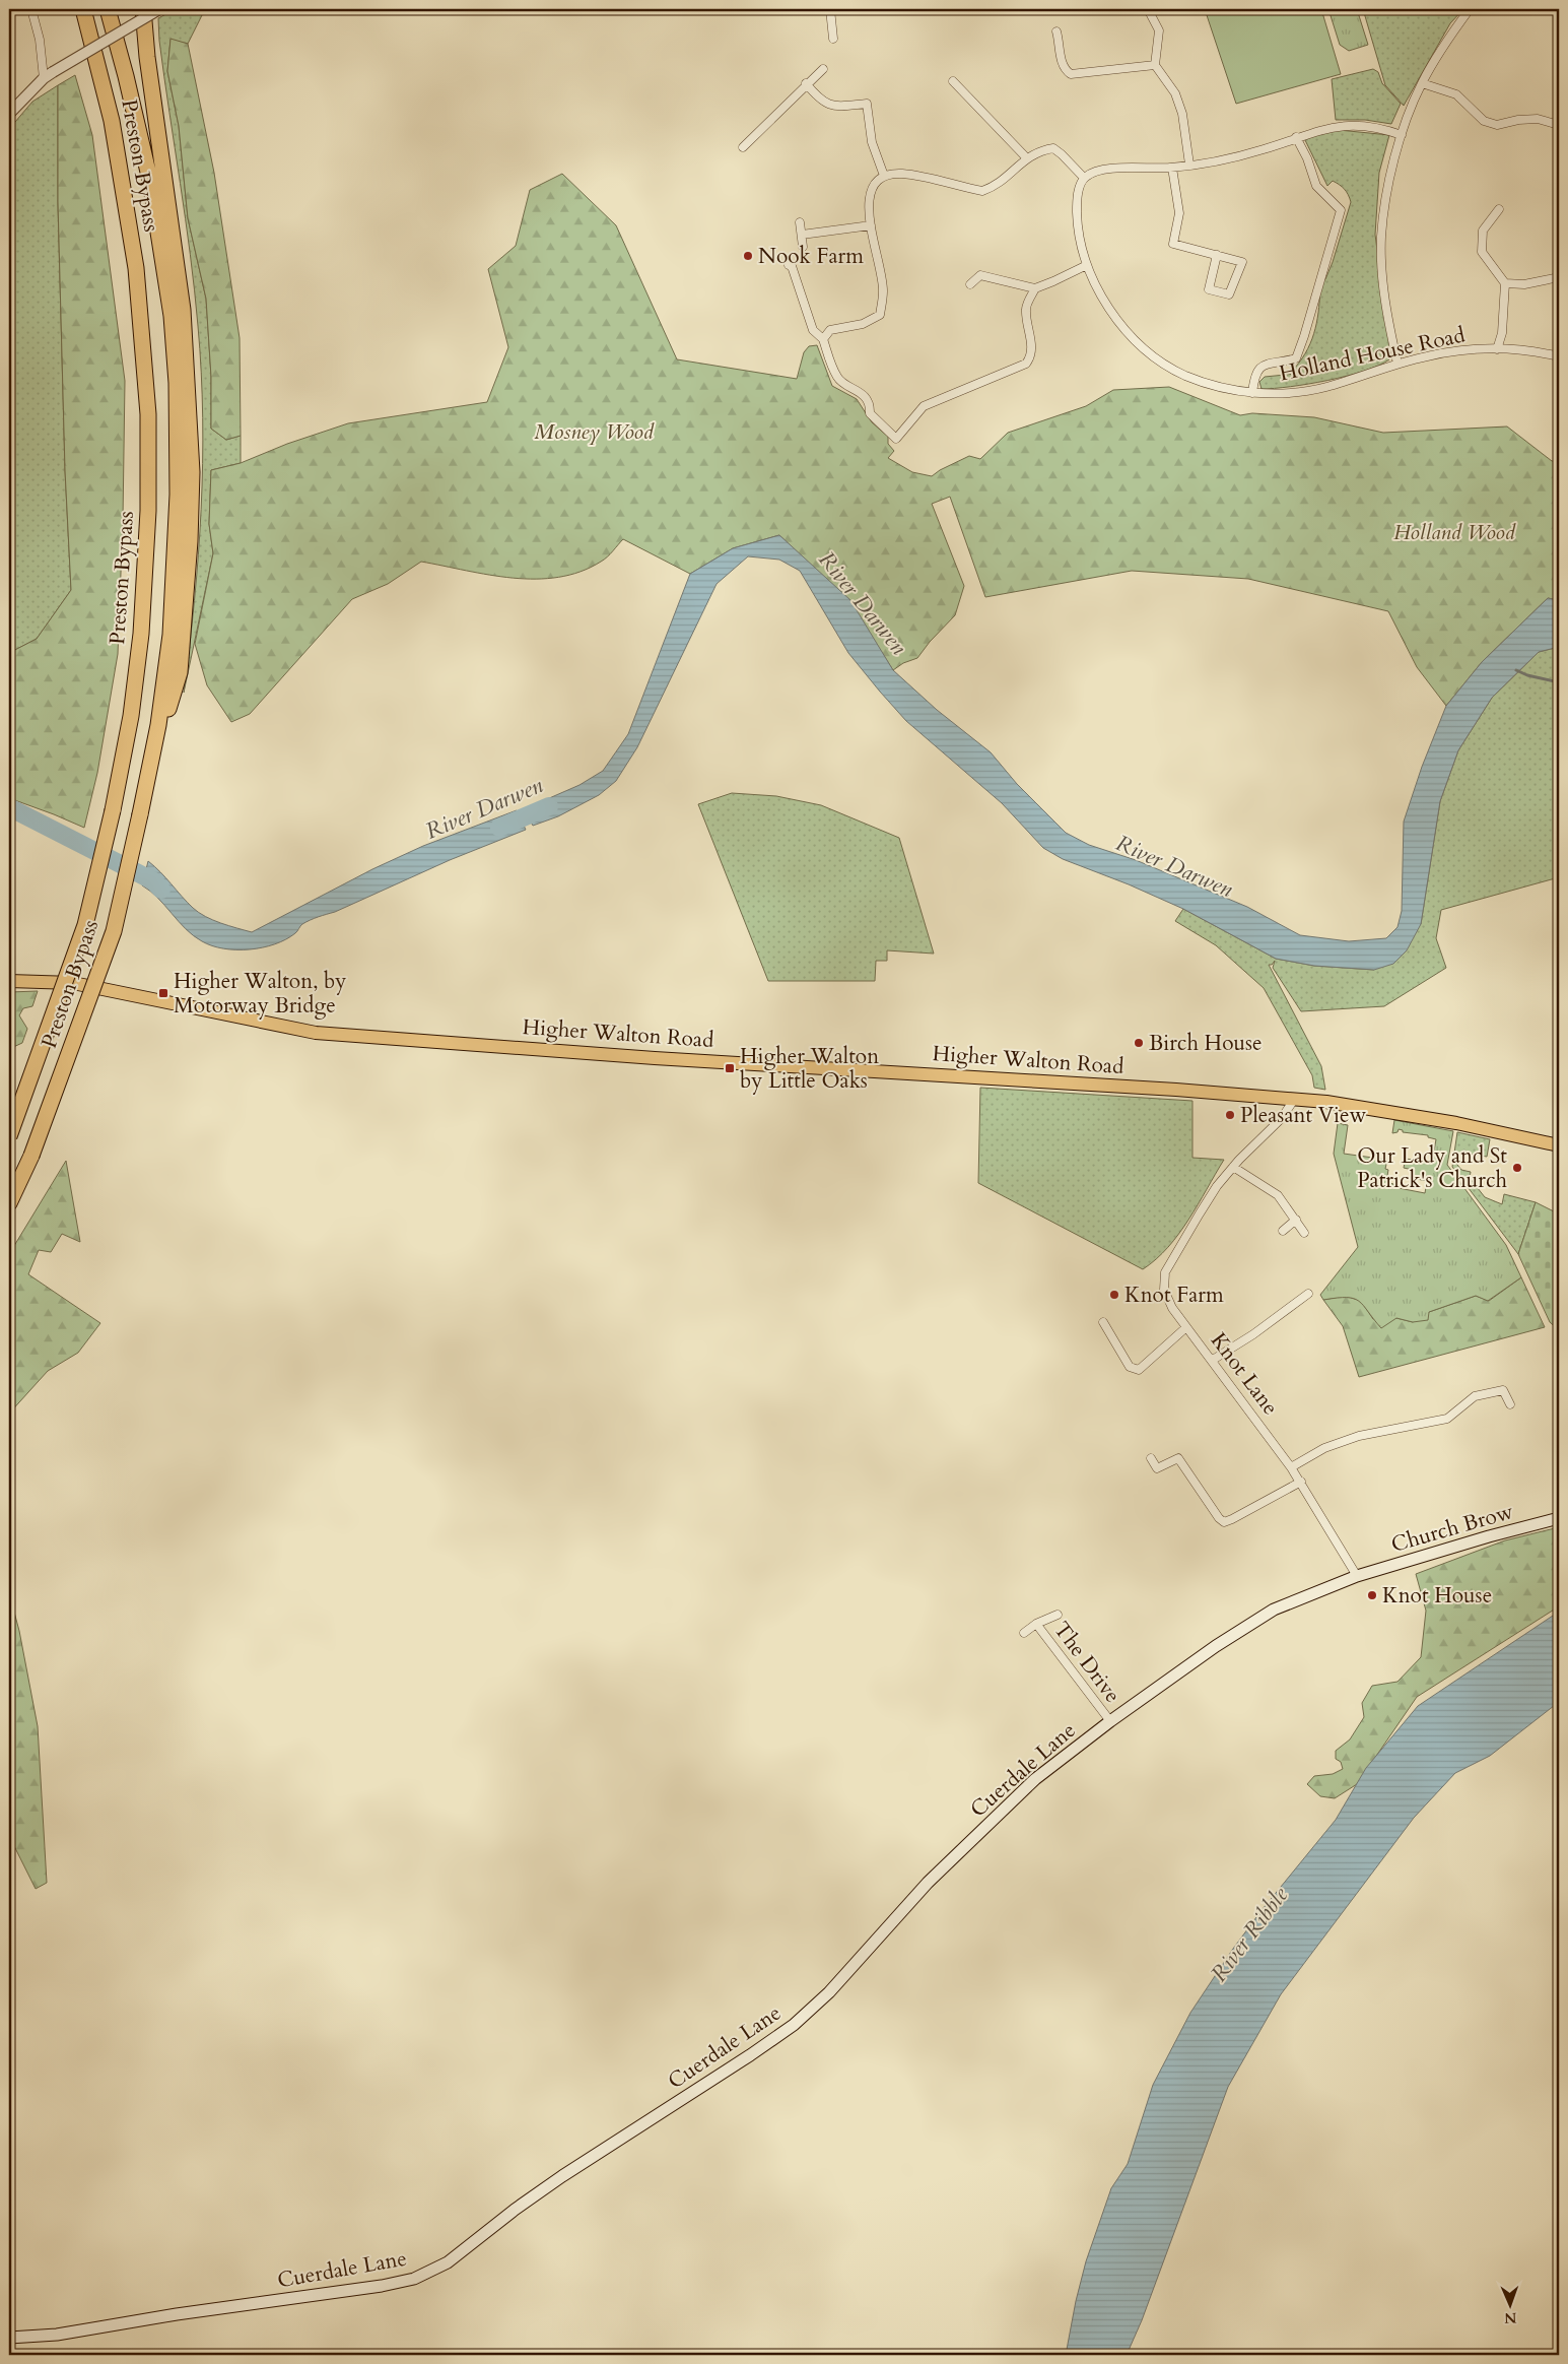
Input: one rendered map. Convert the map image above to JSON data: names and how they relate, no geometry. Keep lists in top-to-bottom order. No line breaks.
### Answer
{"streets":{"highway":["Preston Bypass"],"main road":["Higher Walton Road","Church Brow","Cuerdale Lane"],"street":["Holland House Road","Knot Lane","The Drive"]},"crossings":[["Higher Walton Road","Knot Lane"],["Knot Lane","Church Brow"],["Knot Lane","Cuerdale Lane"],["Church Brow","Cuerdale Lane"],["The Drive","Cuerdale Lane"]],"water":["River Darwen","River Ribble"],"parks":["Mosney Wood","Holland Wood"],"places":{"other":["Nook Farm","Birch House","Pleasant View","Our Lady and St Patrick's Church","Knot Farm","Knot House"],"transit":["Higher Walton, by Motorway Bridge","Higher Walton by Little Oaks"]},"north":"bottom"}
